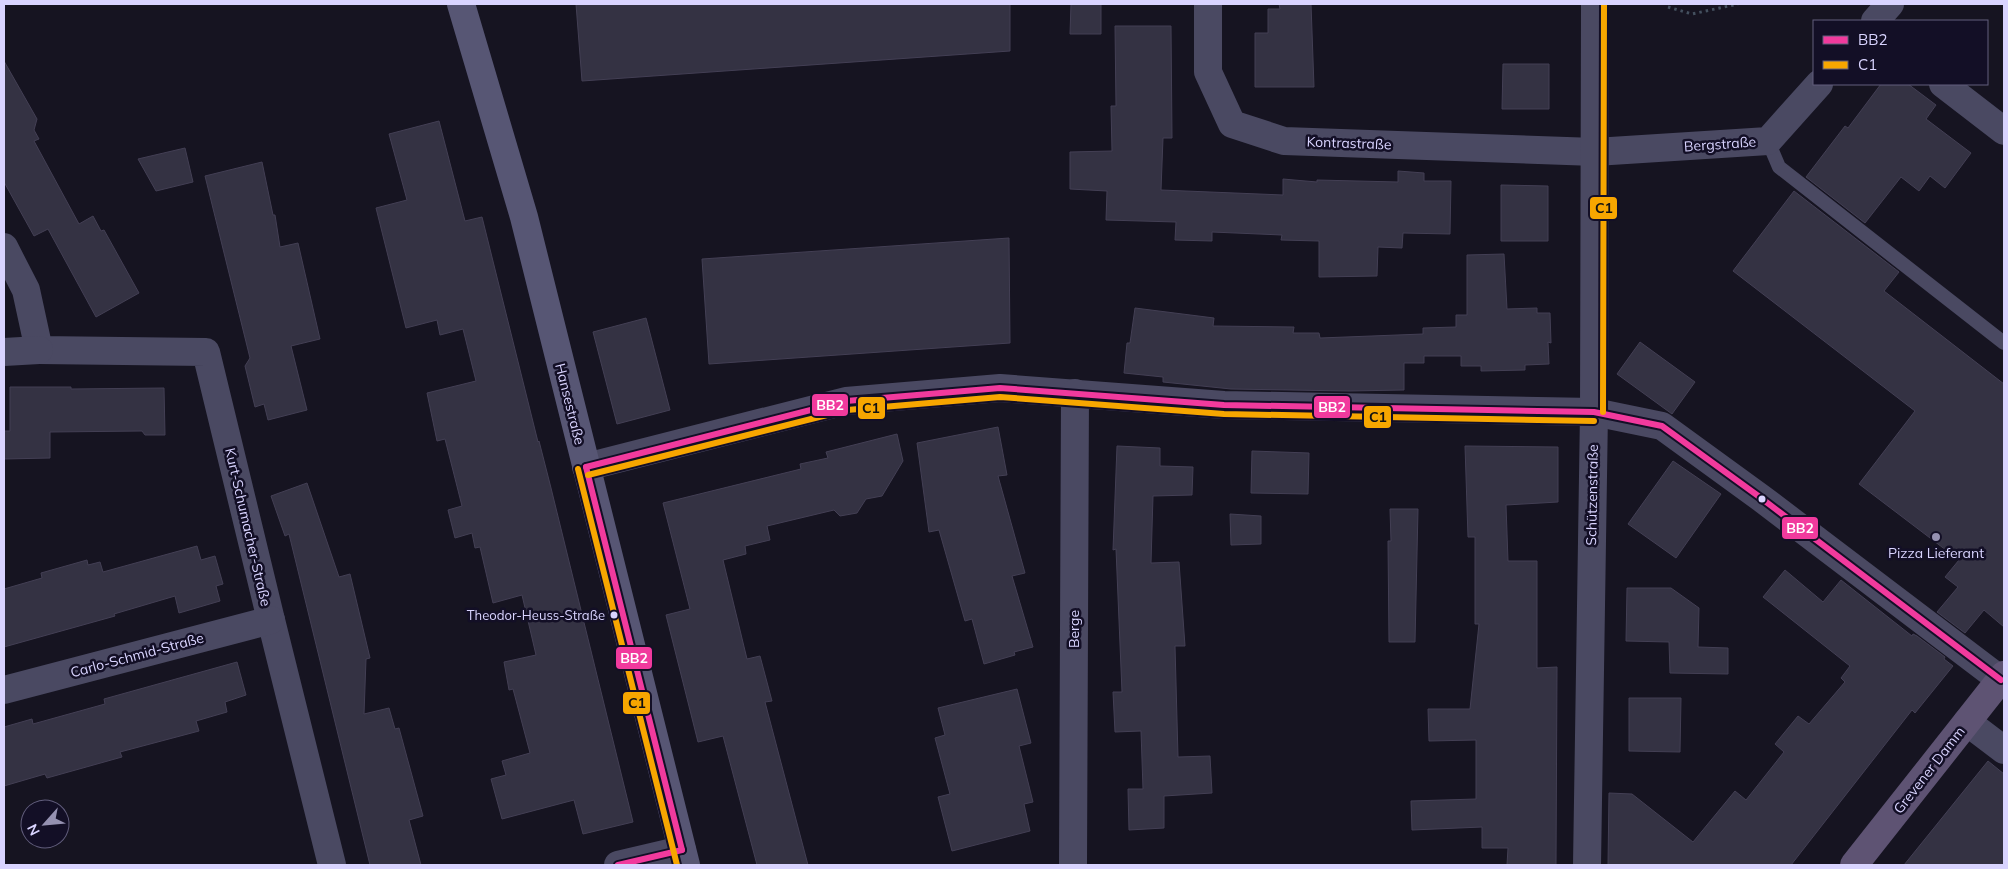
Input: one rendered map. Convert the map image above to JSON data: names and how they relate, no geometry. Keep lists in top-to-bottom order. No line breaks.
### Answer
{"streets":{"main road":["Grevener Damm"],"street":["Kontrastraße","Bergstraße","Hansestraße","Schützenstraße","Kurt-Schumacher-Straße","Berge","Carlo-Schmid-Straße"]},"crossings":[["Kontrastraße","Bergstraße"],["Kontrastraße","Schützenstraße"],["Bergstraße","Schützenstraße"],["Kurt-Schumacher-Straße","Carlo-Schmid-Straße"]],"places":["Pizza Lieferant","Theodor-Heuss-Straße"],"lines":["transit line C1","transit line BB2"],"legend":["BB2","C1"],"north":"bottom left"}
